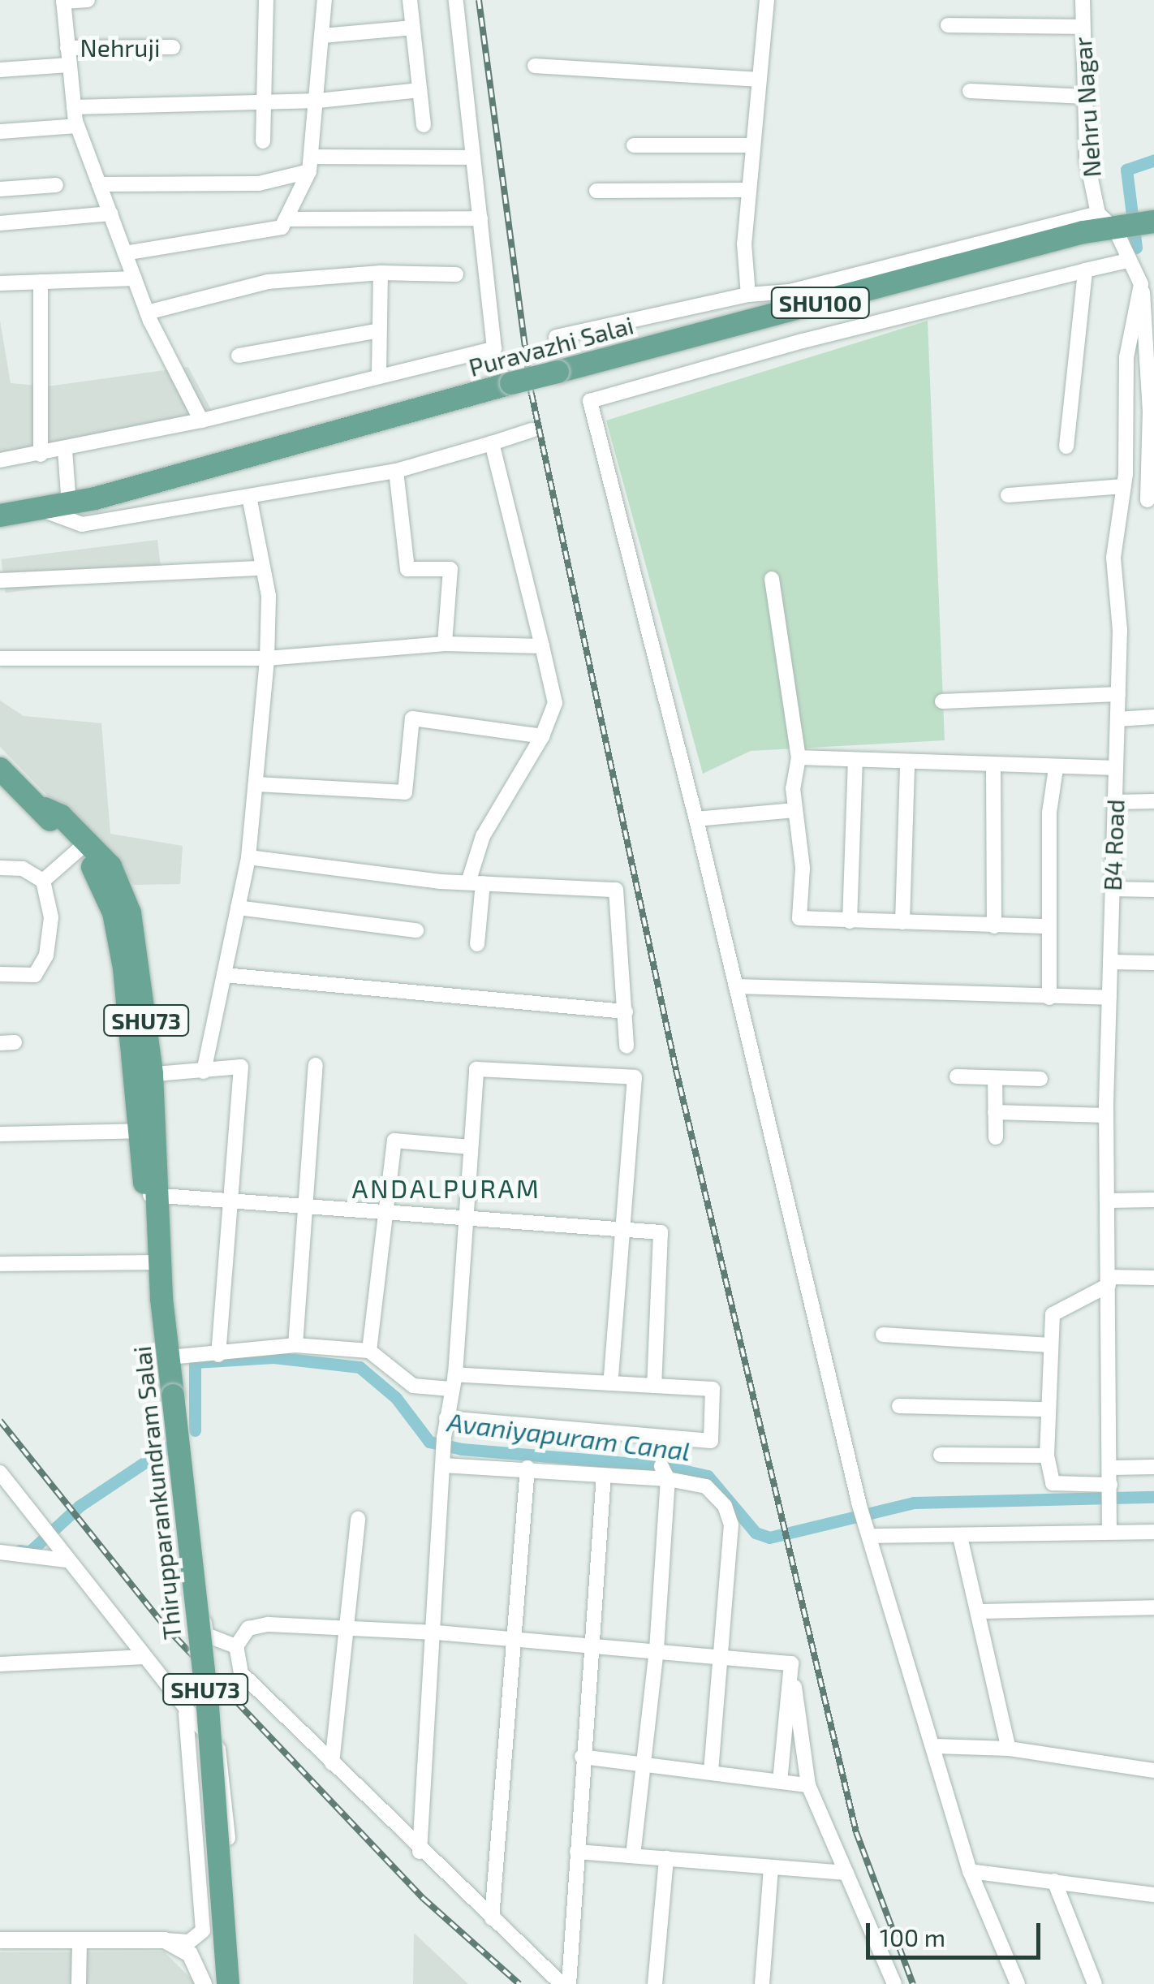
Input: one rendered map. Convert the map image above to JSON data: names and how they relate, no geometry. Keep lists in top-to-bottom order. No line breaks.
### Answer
{"streets":{"main road":["SHU100","Puravazhi Salai","SHU73","Thirupparankundram Salai"],"street":["Nehruji","Nehru Nagar","B4 Road"]},"districts":["ANDALPURAM"],"water":["Avaniyapuram Canal"],"scale_bar":"100 m"}
